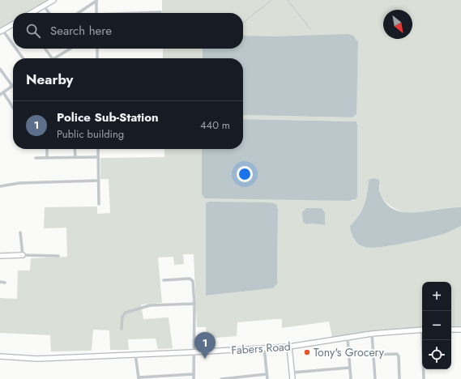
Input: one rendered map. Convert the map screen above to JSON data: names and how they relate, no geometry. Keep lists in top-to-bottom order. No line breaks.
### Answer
{"streets":{"main road":["Fabers Road"]},"places":["Tony's Grocery"],"north":"bottom right","page":{"search":"Search here","heading":"Nearby","list":[{"mark":"1","name":"Police Sub-Station","note":"Public building","value":"440 m"}],"map_buttons":["+","−"],"pins":"1"}}
